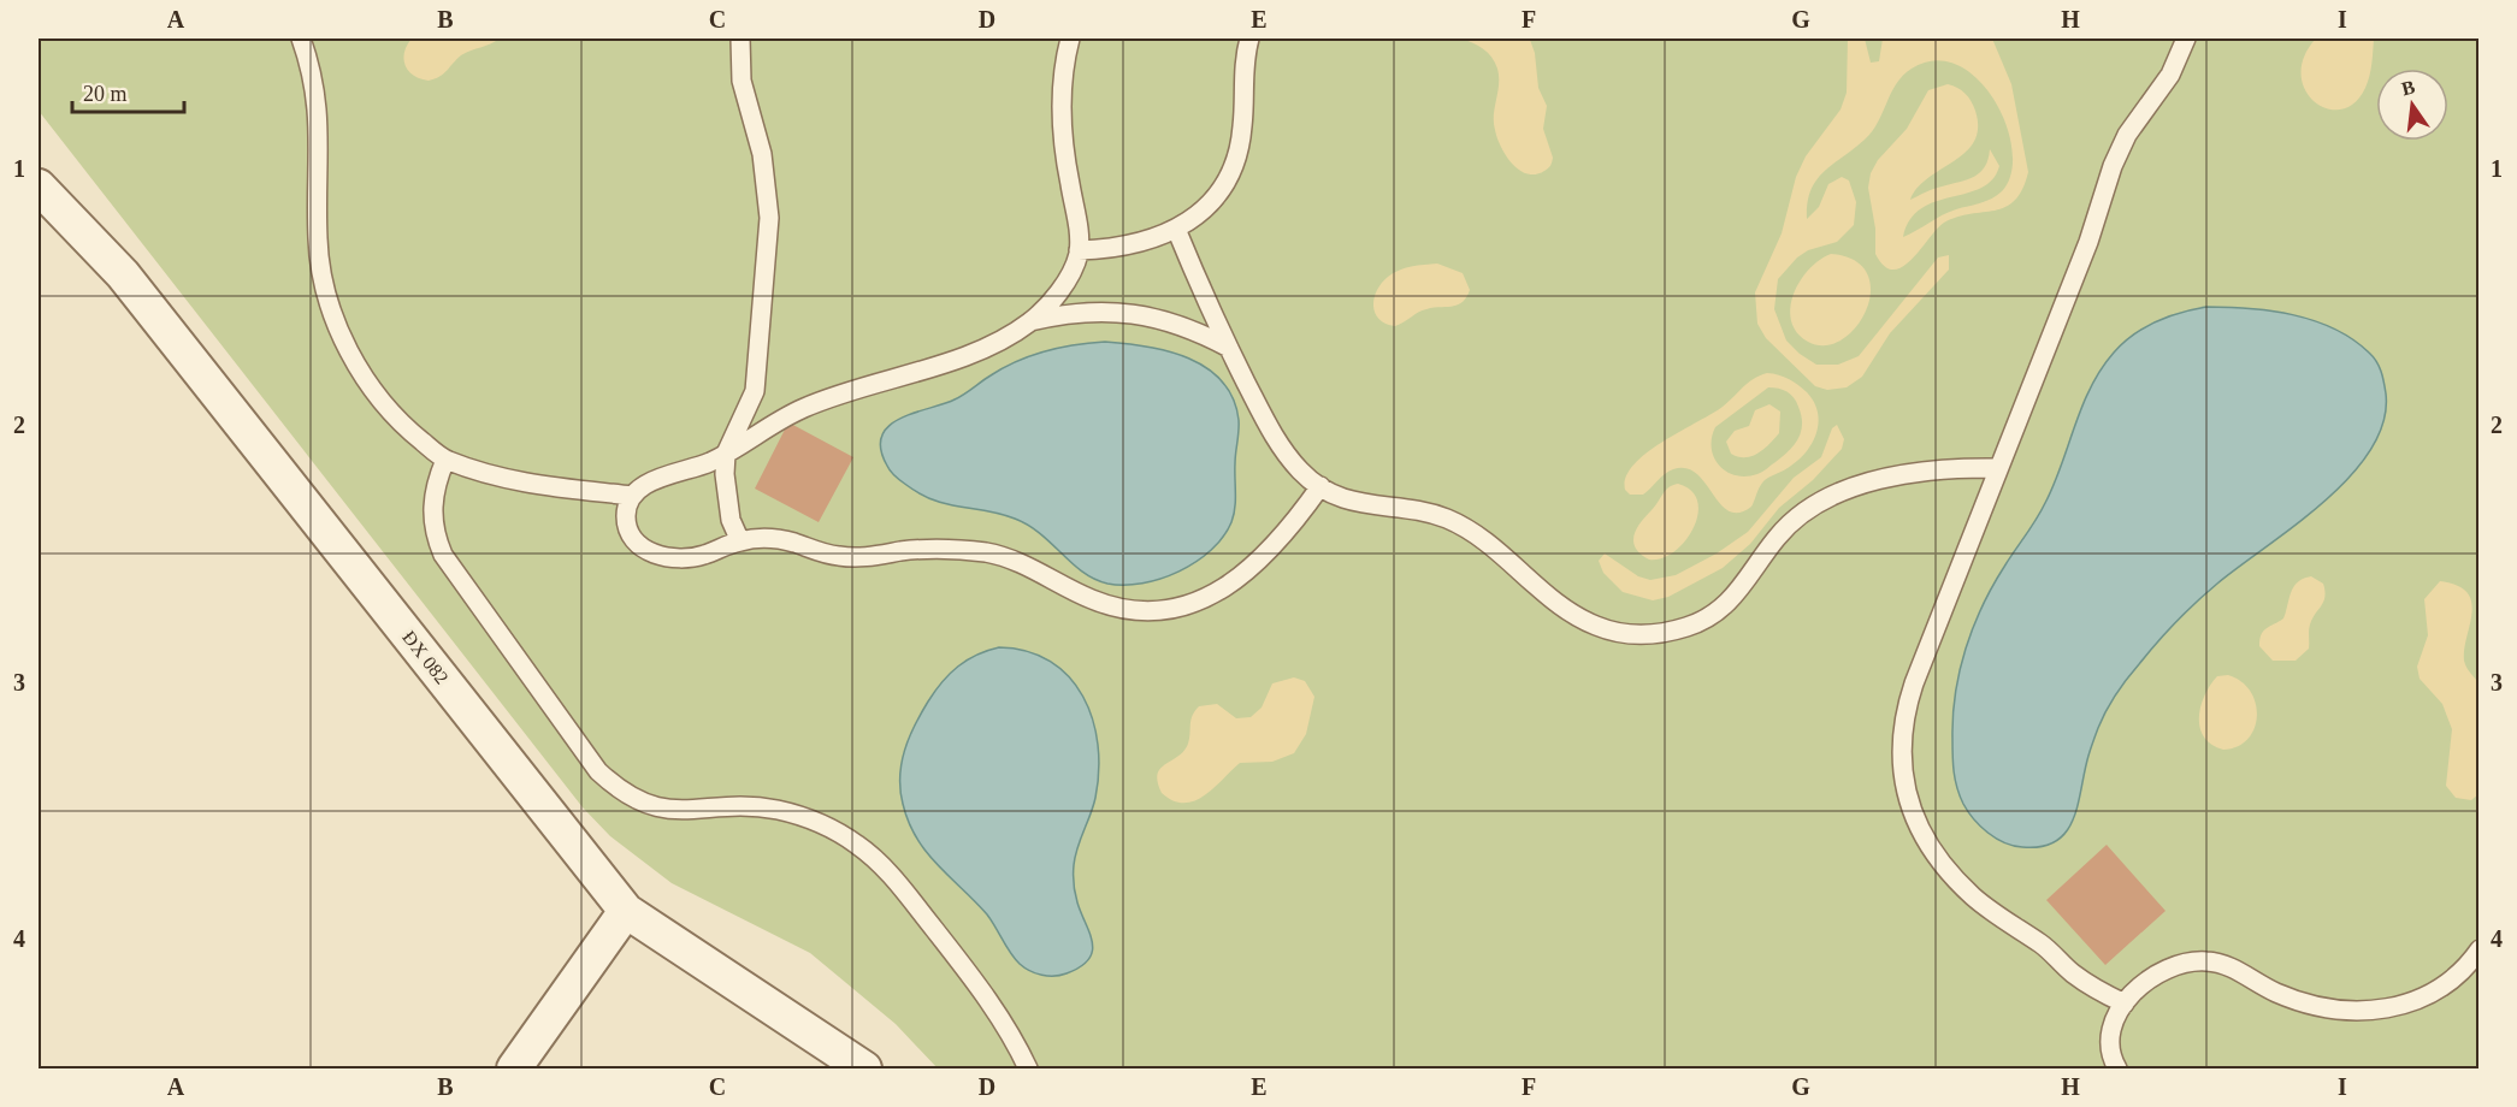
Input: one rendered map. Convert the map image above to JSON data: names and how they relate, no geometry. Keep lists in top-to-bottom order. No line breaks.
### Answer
{"streets":{"street":["ĐX 082"]},"scale_bar":"20 m","north":"top","grid":{"columns":["A","B","C","D","E","F","G","H","I"],"rows":["1","2","3","4"]}}
